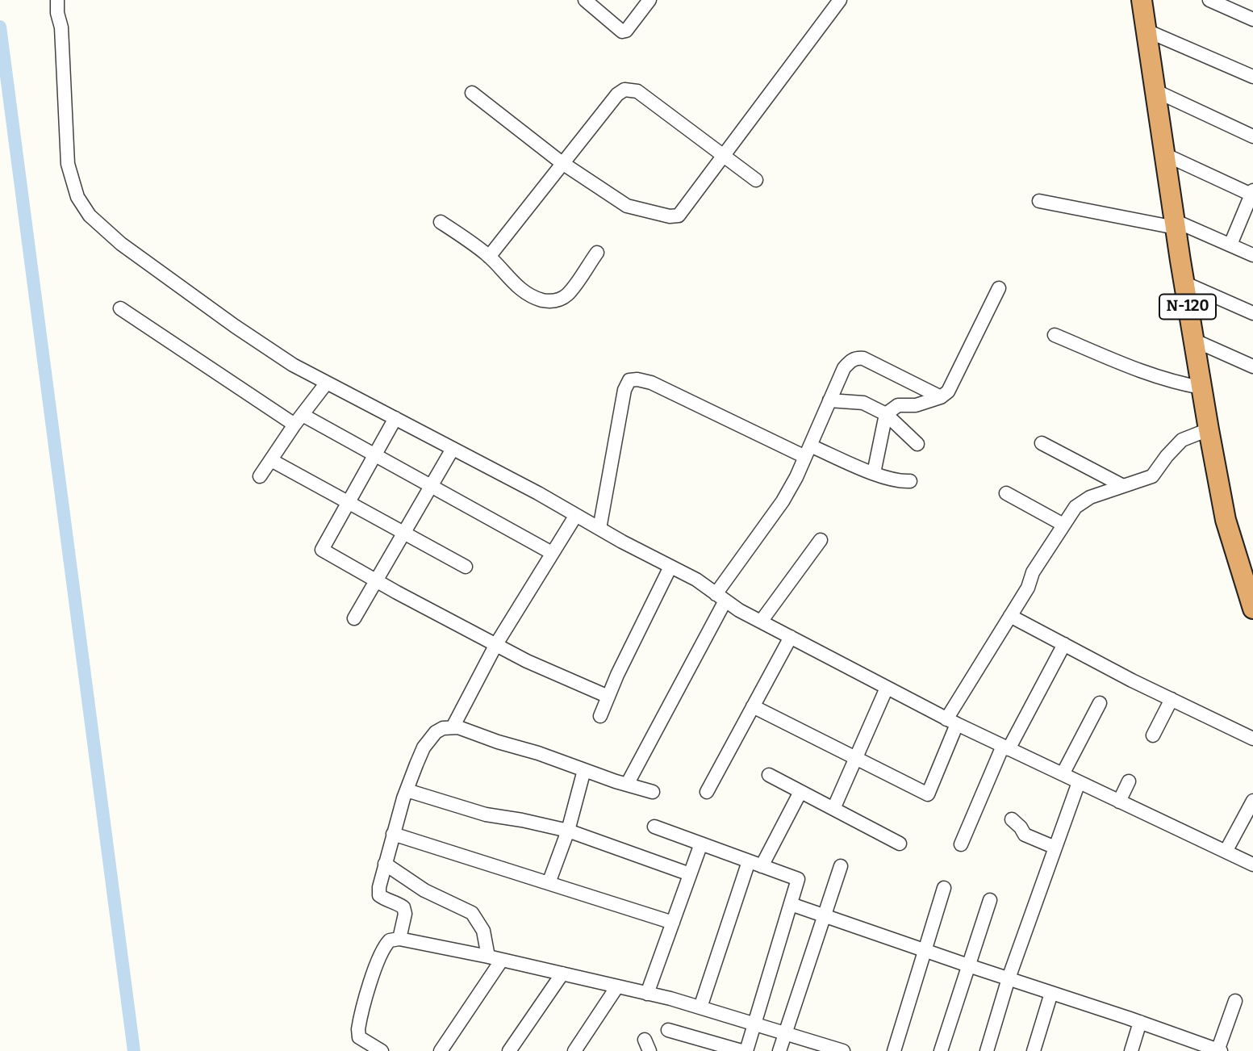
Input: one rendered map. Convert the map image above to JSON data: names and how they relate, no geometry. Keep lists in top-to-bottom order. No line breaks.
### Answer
{"streets":{"highway":["N-120"]}}
